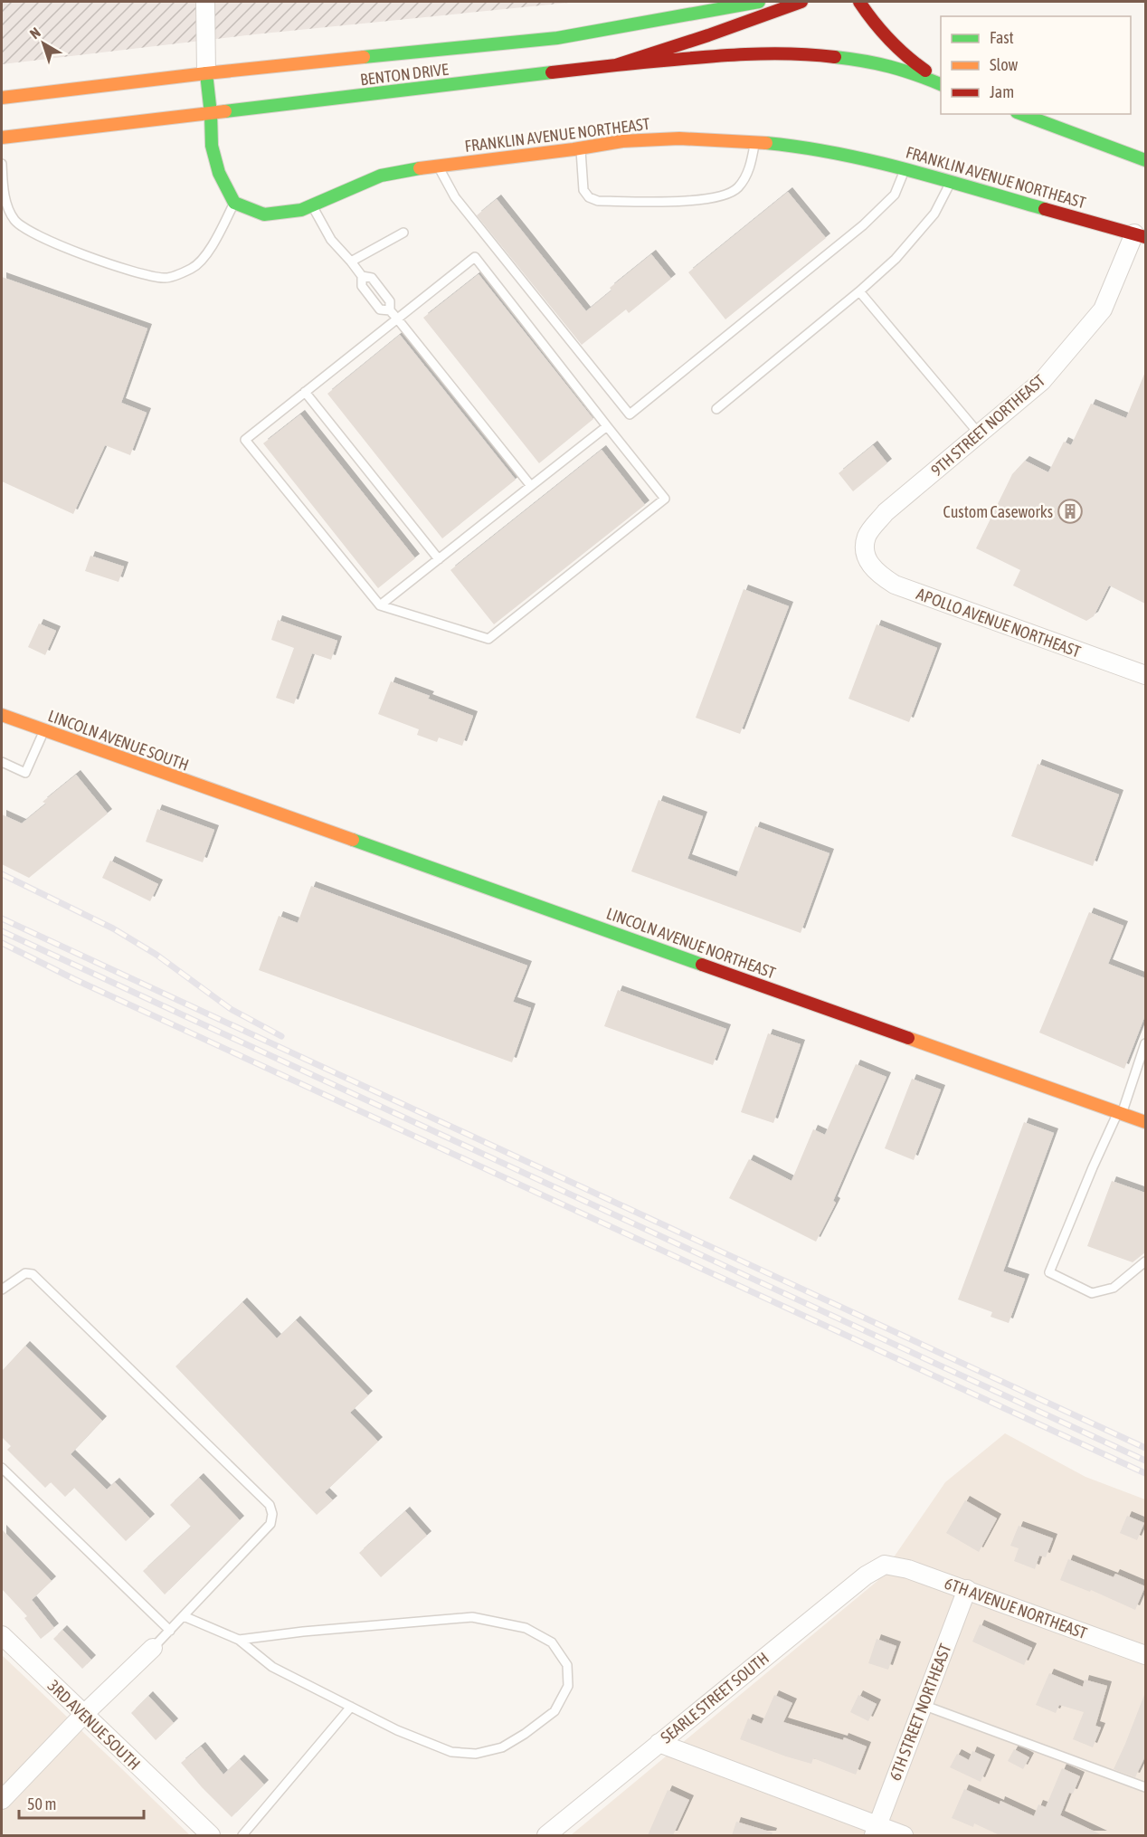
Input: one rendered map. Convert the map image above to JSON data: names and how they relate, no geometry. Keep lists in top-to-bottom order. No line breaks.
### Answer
{"streets":{"main road":["BENTON DRIVE","FRANKLIN AVENUE NORTHEAST","LINCOLN AVENUE SOUTH","LINCOLN AVENUE NORTHEAST"],"street":["9TH STREET NORTHEAST","APOLLO AVENUE NORTHEAST","6TH AVENUE NORTHEAST","SEARLE STREET SOUTH","6TH STREET NORTHEAST","3RD AVENUE SOUTH"]},"crossings":[["FRANKLIN AVENUE NORTHEAST","9TH STREET NORTHEAST"],["9TH STREET NORTHEAST","APOLLO AVENUE NORTHEAST"],["LINCOLN AVENUE SOUTH","LINCOLN AVENUE NORTHEAST"],["6TH AVENUE NORTHEAST","SEARLE STREET SOUTH"],["6TH AVENUE NORTHEAST","6TH STREET NORTHEAST"]],"places":{"building":["Custom Caseworks"]},"legend":["Fast","Slow","Jam"],"scale_bar":"50 m","north":"top left"}
